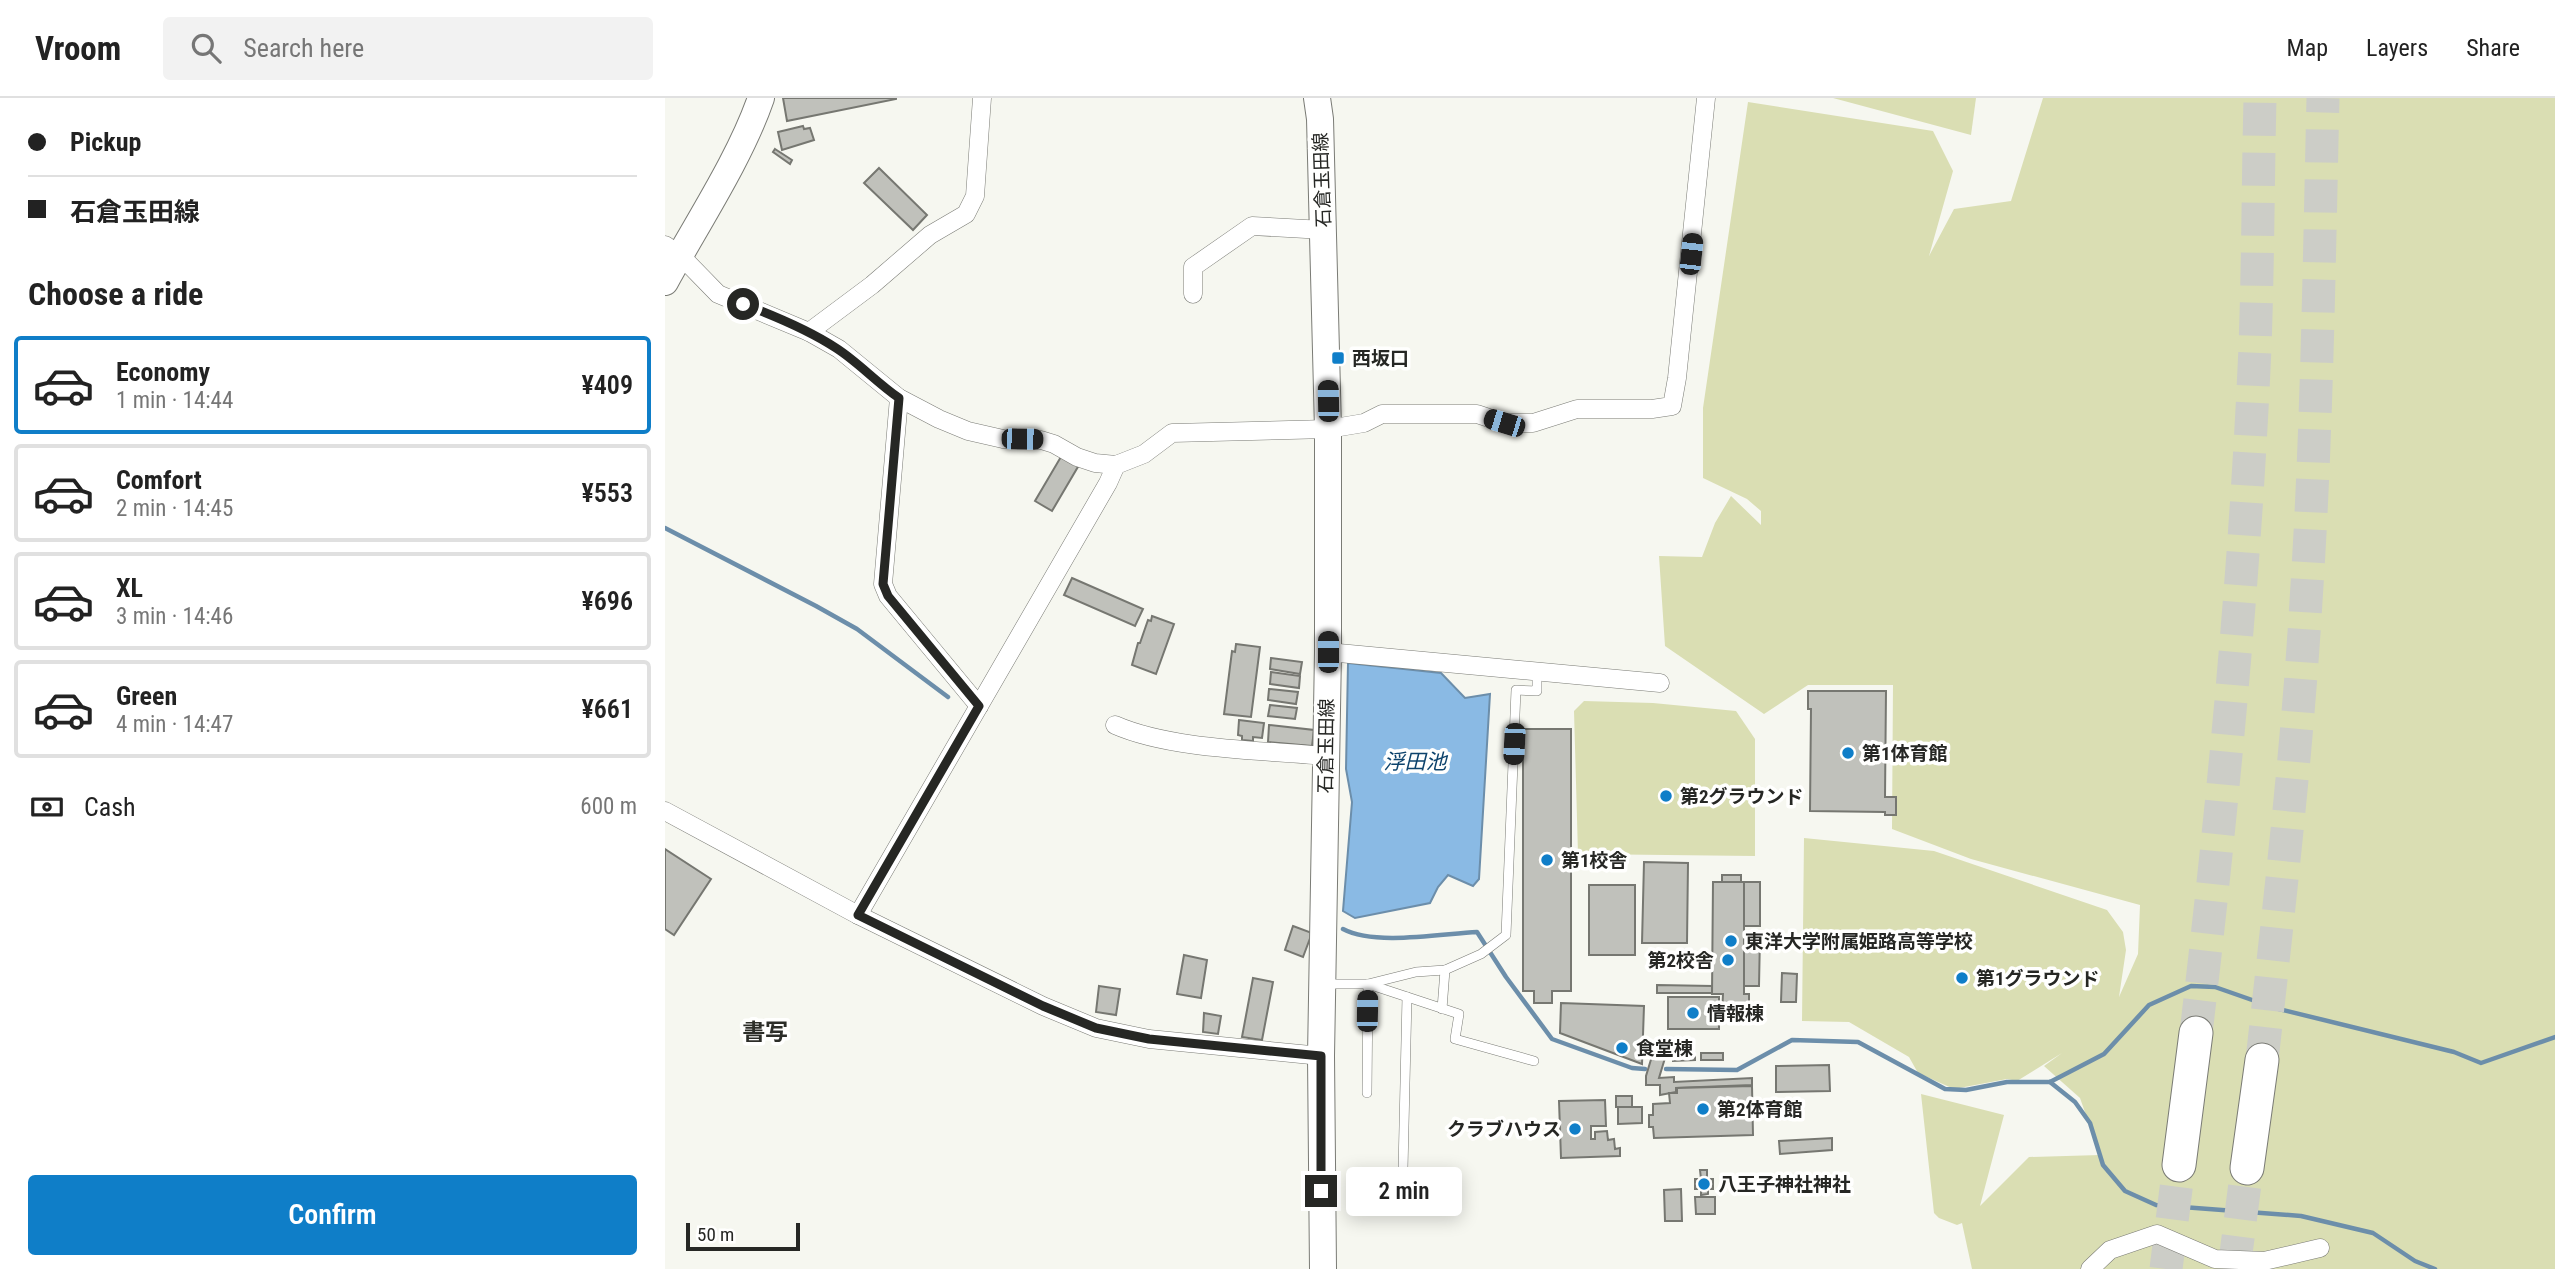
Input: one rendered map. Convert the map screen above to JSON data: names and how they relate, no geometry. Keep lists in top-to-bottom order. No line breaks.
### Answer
{"streets":{"main road":["石倉玉田線"]},"districts":["書写"],"water":["浮田池"],"places":{"transit":["西坂口"],"other":["第1体育館","第2グラウンド","第1校舎","東洋大学附属姫路高等学校","第2校舎","第1グラウンド","情報棟","食堂棟","第2体育館","クラブハウス","八王子神社神社"]},"scale_bar":"50 m","page":{"header":"Vroom","search":"Search here","nav":["Map","Layers","Share"],"banner":["Pickup","石倉玉田線"],"heading":"Choose a ride","list":[{"name":"Economy","note":"1 min · 14:44","value":"¥409"},{"name":"Comfort","note":"2 min · 14:45","value":"¥553"},{"name":"XL","note":"3 min · 14:46","value":"¥696"},{"name":"Green","note":"4 min · 14:47","value":"¥661"}],"pay":["Cash","600 m"],"buttons":"Confirm","bubble":"2 min","scale":"50 m"}}
